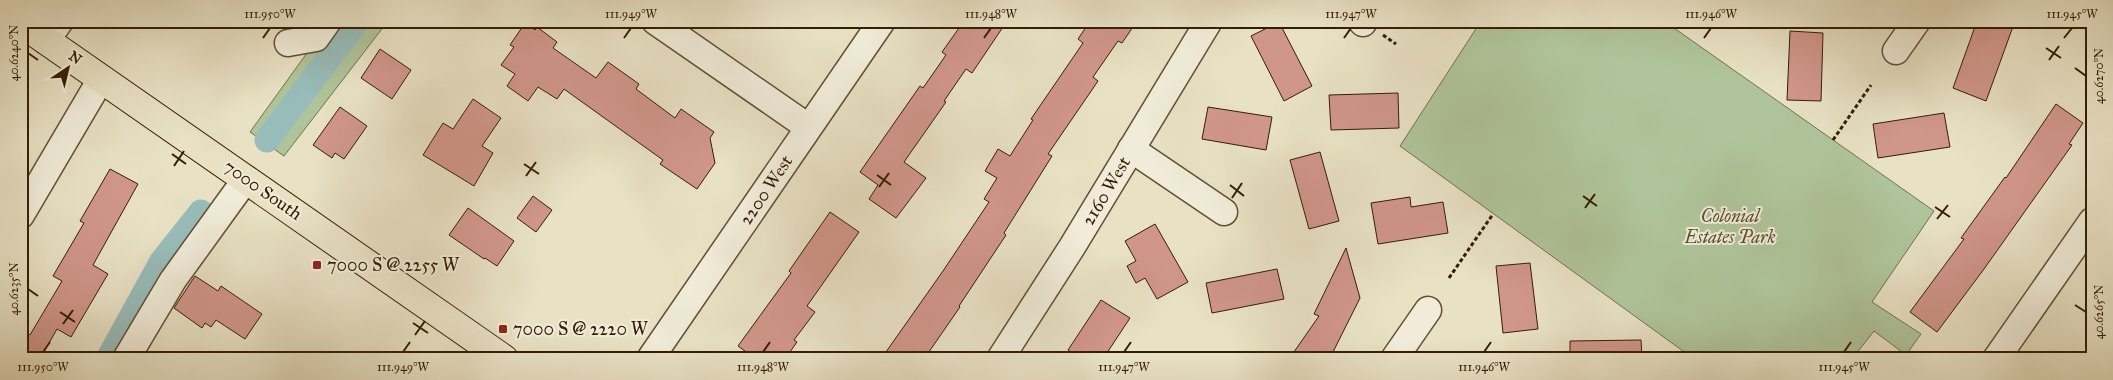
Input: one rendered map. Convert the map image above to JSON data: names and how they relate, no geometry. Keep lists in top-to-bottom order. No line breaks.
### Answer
{"streets":{"main road":["7000 South"],"street":["2200 West","2160 West"]},"parks":["Colonial Estates Park"],"places":{"transit":["7000 S @ 2255 W","7000 S @ 2220 W"]},"north":"top right","coordinates":["111.950°W","111.949°W","111.948°W","111.947°W","111.946°W","111.945°W","40.6240°N","40.6270°N","40.6235°N","40.6265°N"]}
